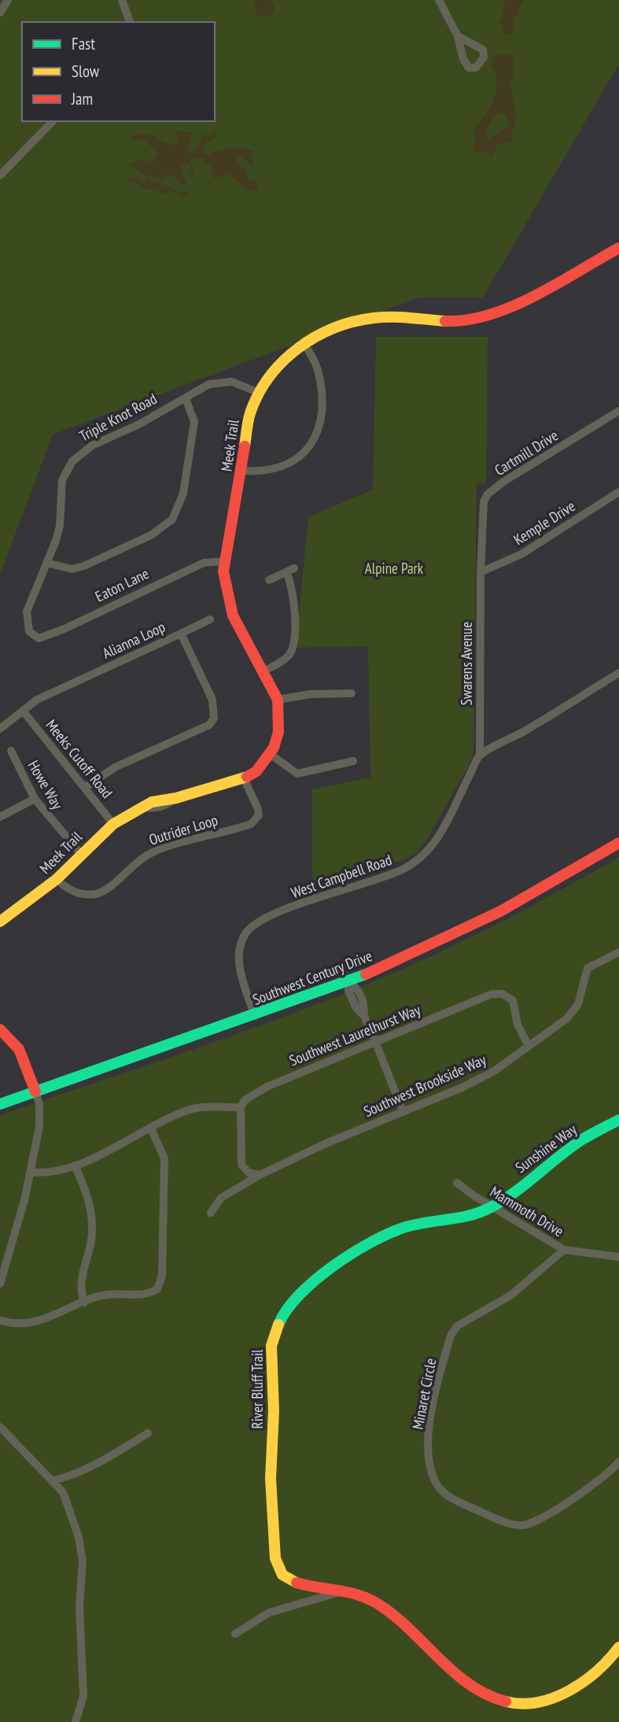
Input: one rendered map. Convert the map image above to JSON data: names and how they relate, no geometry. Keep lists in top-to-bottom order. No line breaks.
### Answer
{"streets":{"street":["Triple Knot Road","Meek Trail","Cartmill Drive","Kemple Drive","Eaton Lane","Alianna Loop","Swarens Avenue","Meeks Cutoff Road","Howe Way","Outrider Loop","West Campbell Road","Southwest Century Drive","Southwest Laurelhurst Way","Southwest Brookside Way","Sunshine Way","Mammoth Drive","River Bluff Trail","Minaret Circle"]},"crossings":[["Triple Knot Road","Meek Trail"],["Triple Knot Road","Eaton Lane"],["Meek Trail","Eaton Lane"],["Meek Trail","Meeks Cutoff Road"],["Meek Trail","Howe Way"],["Meek Trail","Outrider Loop"],["Cartmill Drive","Kemple Drive"],["Cartmill Drive","Swarens Avenue"],["Kemple Drive","Swarens Avenue"],["Alianna Loop","Meeks Cutoff Road"],["Swarens Avenue","West Campbell Road"],["West Campbell Road","Southwest Century Drive"],["Southwest Laurelhurst Way","Southwest Brookside Way"],["Sunshine Way","Mammoth Drive"],["Sunshine Way","River Bluff Trail"],["Mammoth Drive","River Bluff Trail"],["Mammoth Drive","Minaret Circle"]],"parks":["Alpine Park"],"legend":["Fast","Slow","Jam"]}
